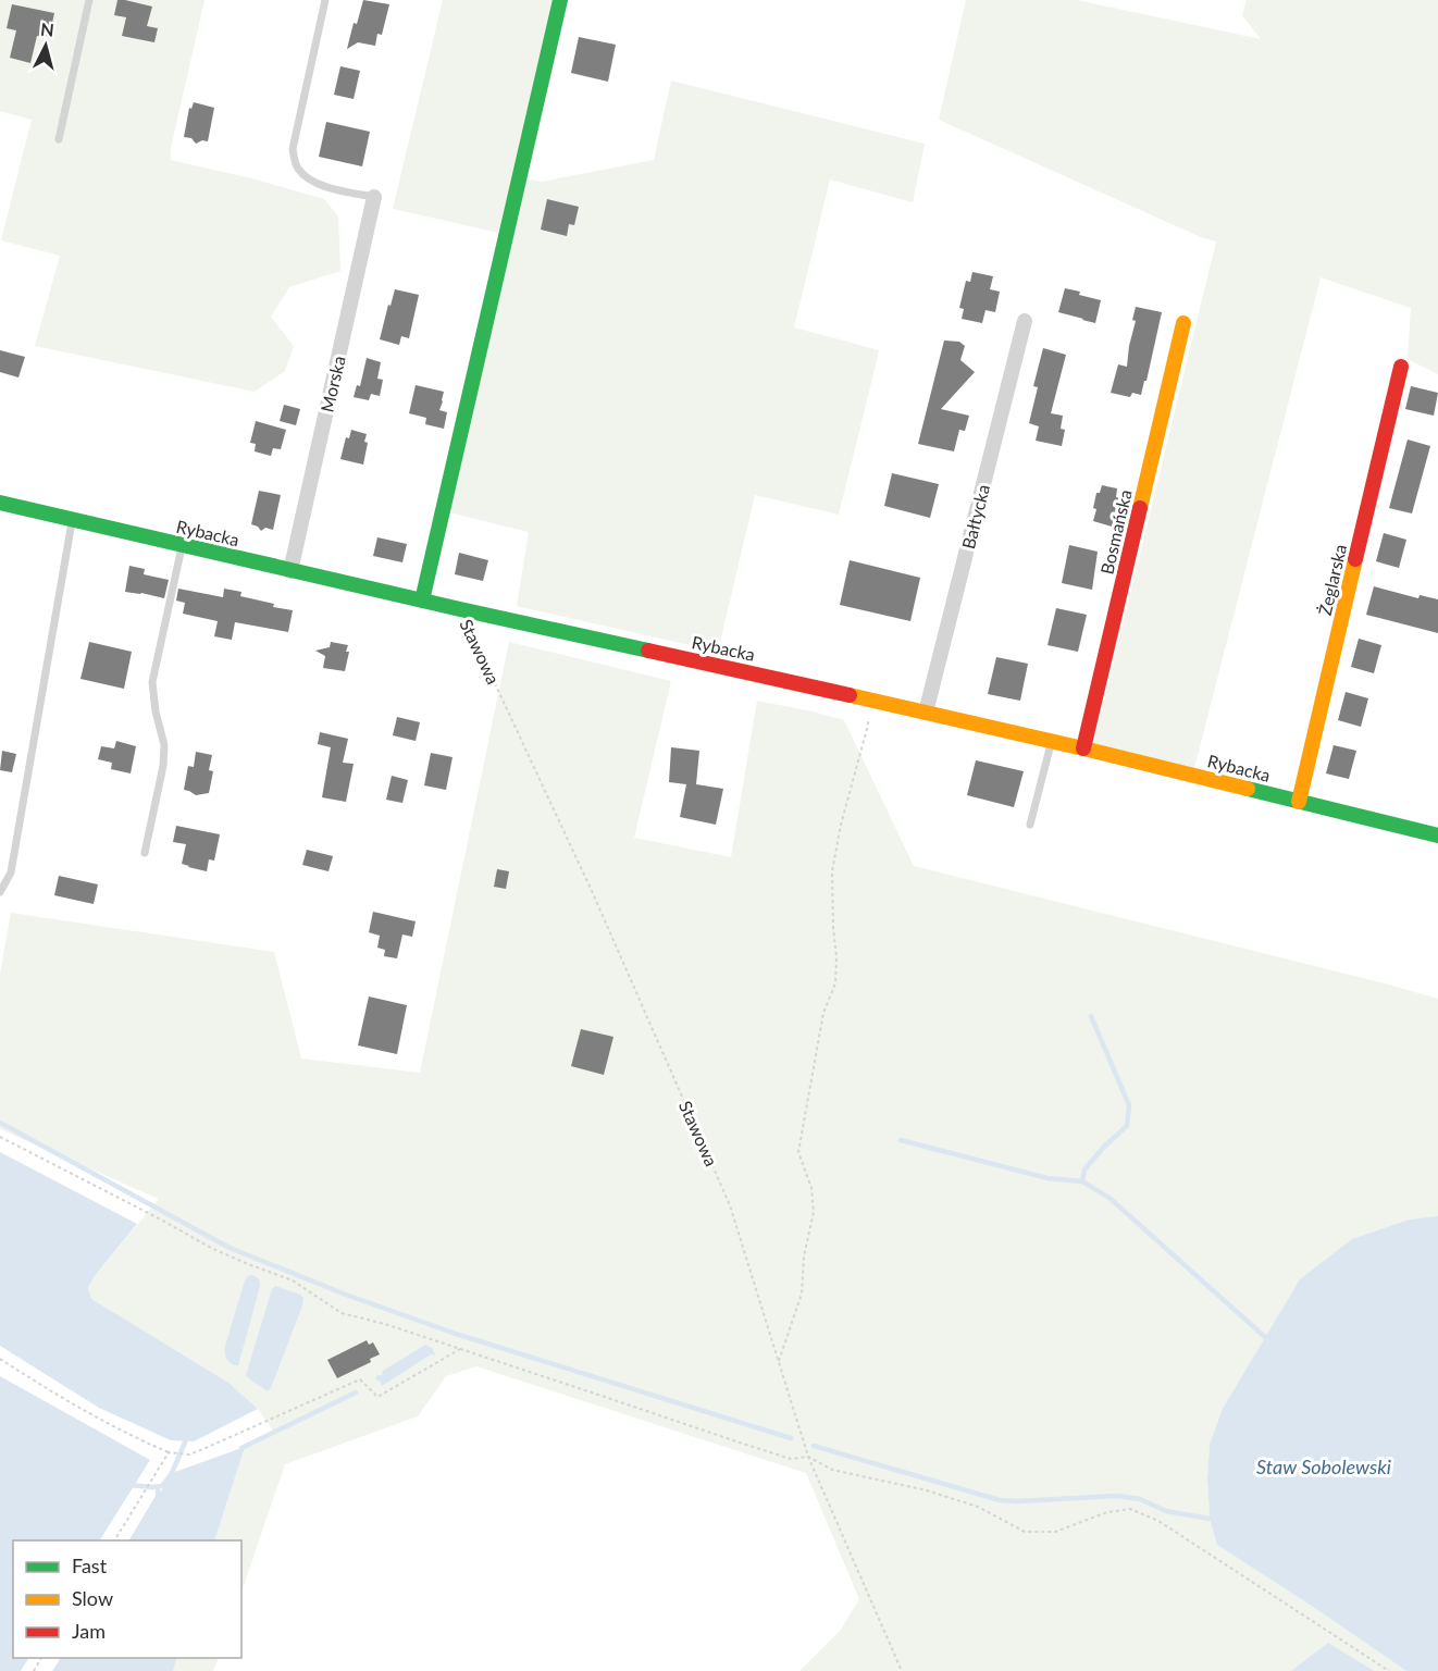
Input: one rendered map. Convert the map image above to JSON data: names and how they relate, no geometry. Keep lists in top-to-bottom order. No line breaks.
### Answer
{"streets":{"street":["Morska","Bałtycka","Bosmańska","Rybacka","Żeglarska"],"path":["Stawowa"]},"crossings":[["Morska","Rybacka"],["Bałtycka","Rybacka"],["Bosmańska","Rybacka"],["Rybacka","Żeglarska"],["Rybacka","Stawowa"]],"water":["Staw Sobolewski"],"legend":["Fast","Slow","Jam"],"north":"top"}
